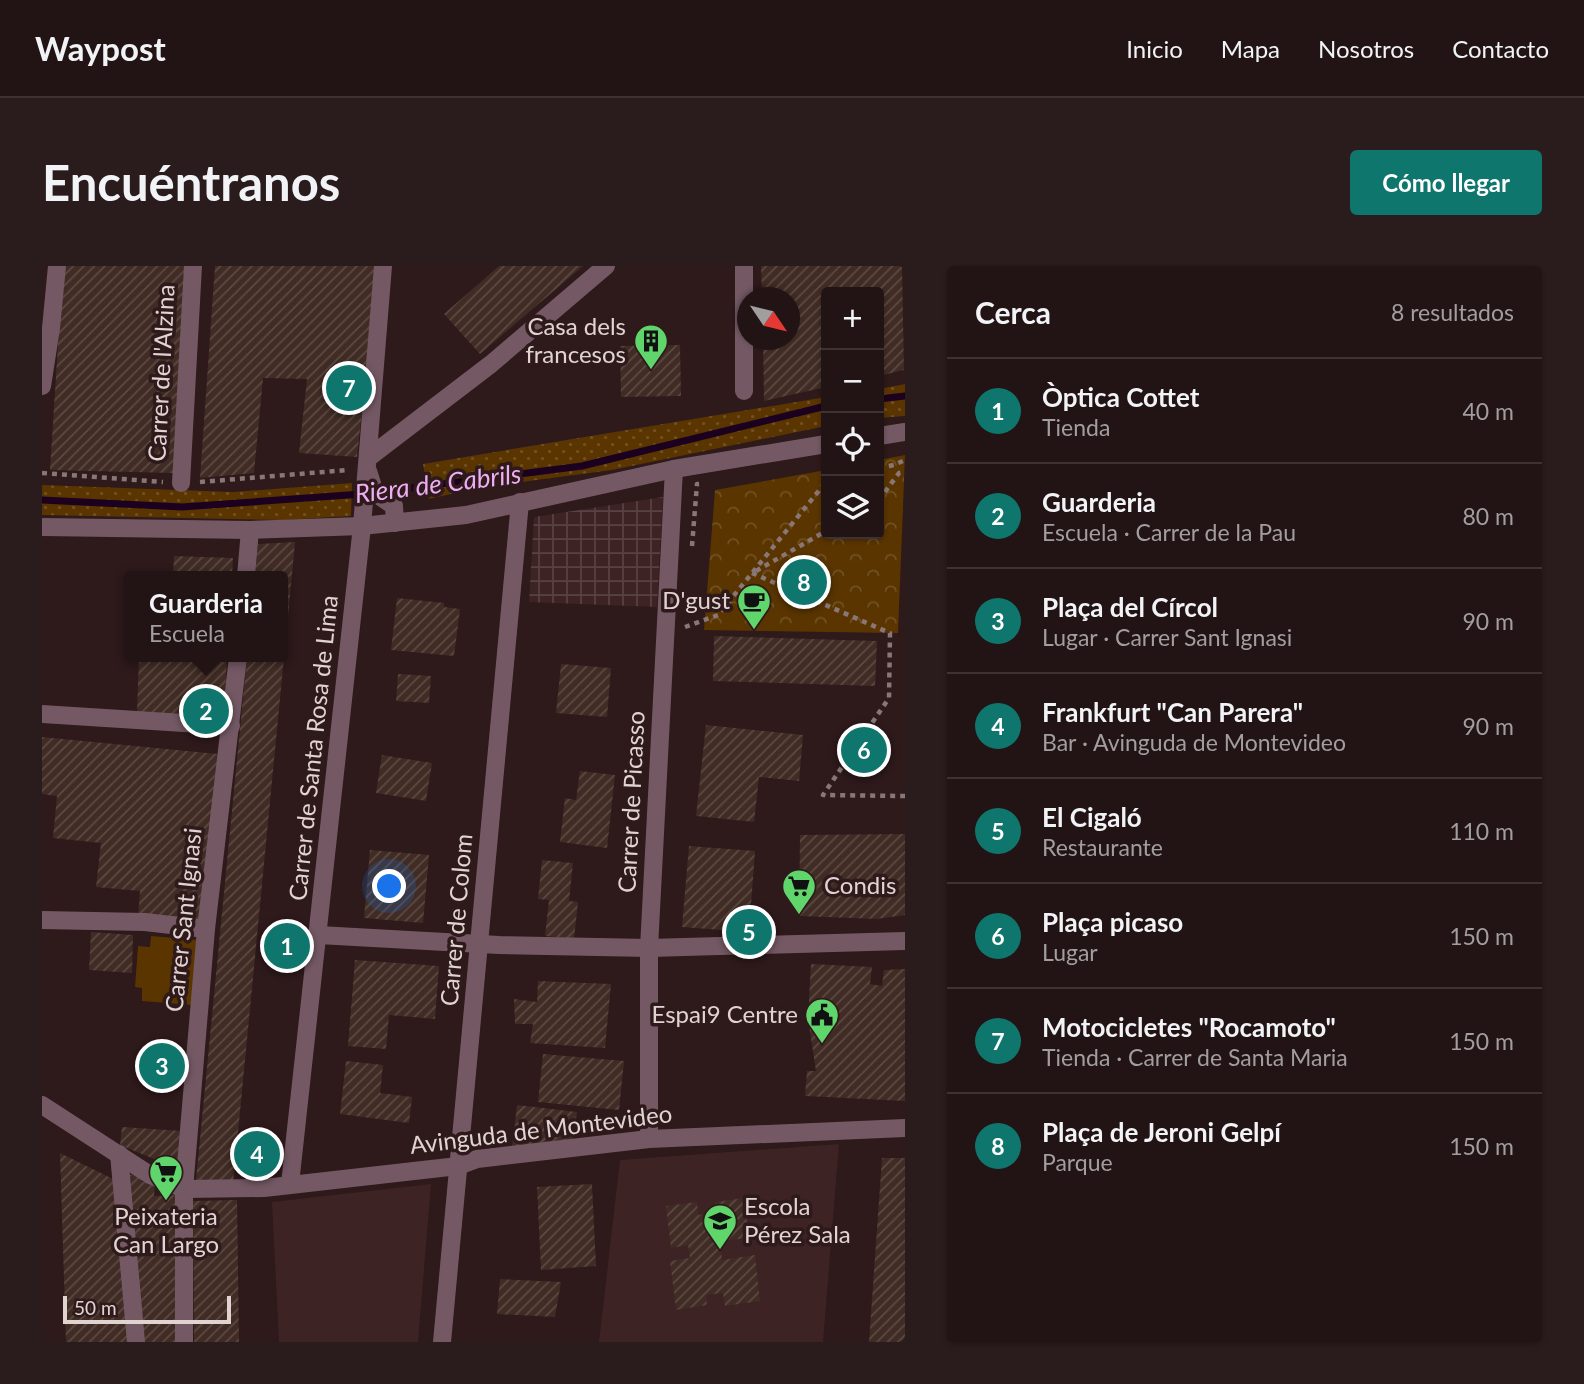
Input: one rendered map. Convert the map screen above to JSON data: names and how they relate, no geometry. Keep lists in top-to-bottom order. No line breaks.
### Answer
{"streets":{"street":["Carrer de l'Alzina","Carrer de Santa Rosa de Lima","Carrer de Picasso","Carrer Sant Ignasi","Carrer de Colom","Avinguda de Montevideo"]},"crossings":[["Carrer de Santa Rosa de Lima","Avinguda de Montevideo"],["Carrer de Picasso","Avinguda de Montevideo"],["Carrer Sant Ignasi","Avinguda de Montevideo"],["Carrer de Colom","Avinguda de Montevideo"]],"water":["Riera de Cabrils"],"places":{"building":["Casa dels francesos"],"cafe":["D'gust"],"supermarket":["Condis","Peixateria Can Largo"],"public building":["Espai9 Centre"],"school or university":["Escola Pérez Sala"]},"scale_bar":"50 m","north":"bottom right","page":{"header":"Waypost","nav":["Inicio","Mapa","Nosotros","Contacto"],"buttons":"Cómo llegar","title":"Encuéntranos","heading":["Cerca","8 resultados"],"map_buttons":["+","−"],"list":[{"mark":"1","name":"Òptica Cottet","note":"Tienda","value":"40 m"},{"mark":"2","name":"Guarderia","note":"Escuela · Carrer de la Pau","value":"80 m"},{"mark":"3","name":"Plaça del Círcol","note":"Lugar · Carrer Sant Ignasi","value":"90 m"},{"mark":"4","name":"Frankfurt \"Can Parera\"","note":"Bar · Avinguda de Montevideo","value":"90 m"},{"mark":"5","name":"El Cigaló","note":"Restaurante","value":"110 m"},{"mark":"6","name":"Plaça picaso","note":"Lugar","value":"150 m"},{"mark":"7","name":"Motocicletes \"Rocamoto\"","note":"Tienda · Carrer de Santa Maria","value":"150 m"},{"mark":"8","name":"Plaça de Jeroni Gelpí","note":"Parque","value":"150 m"}],"pins":["7","8","2","6","5","1","3","4"],"popup":["Guarderia","Escuela"],"scale":"50 m"}}
